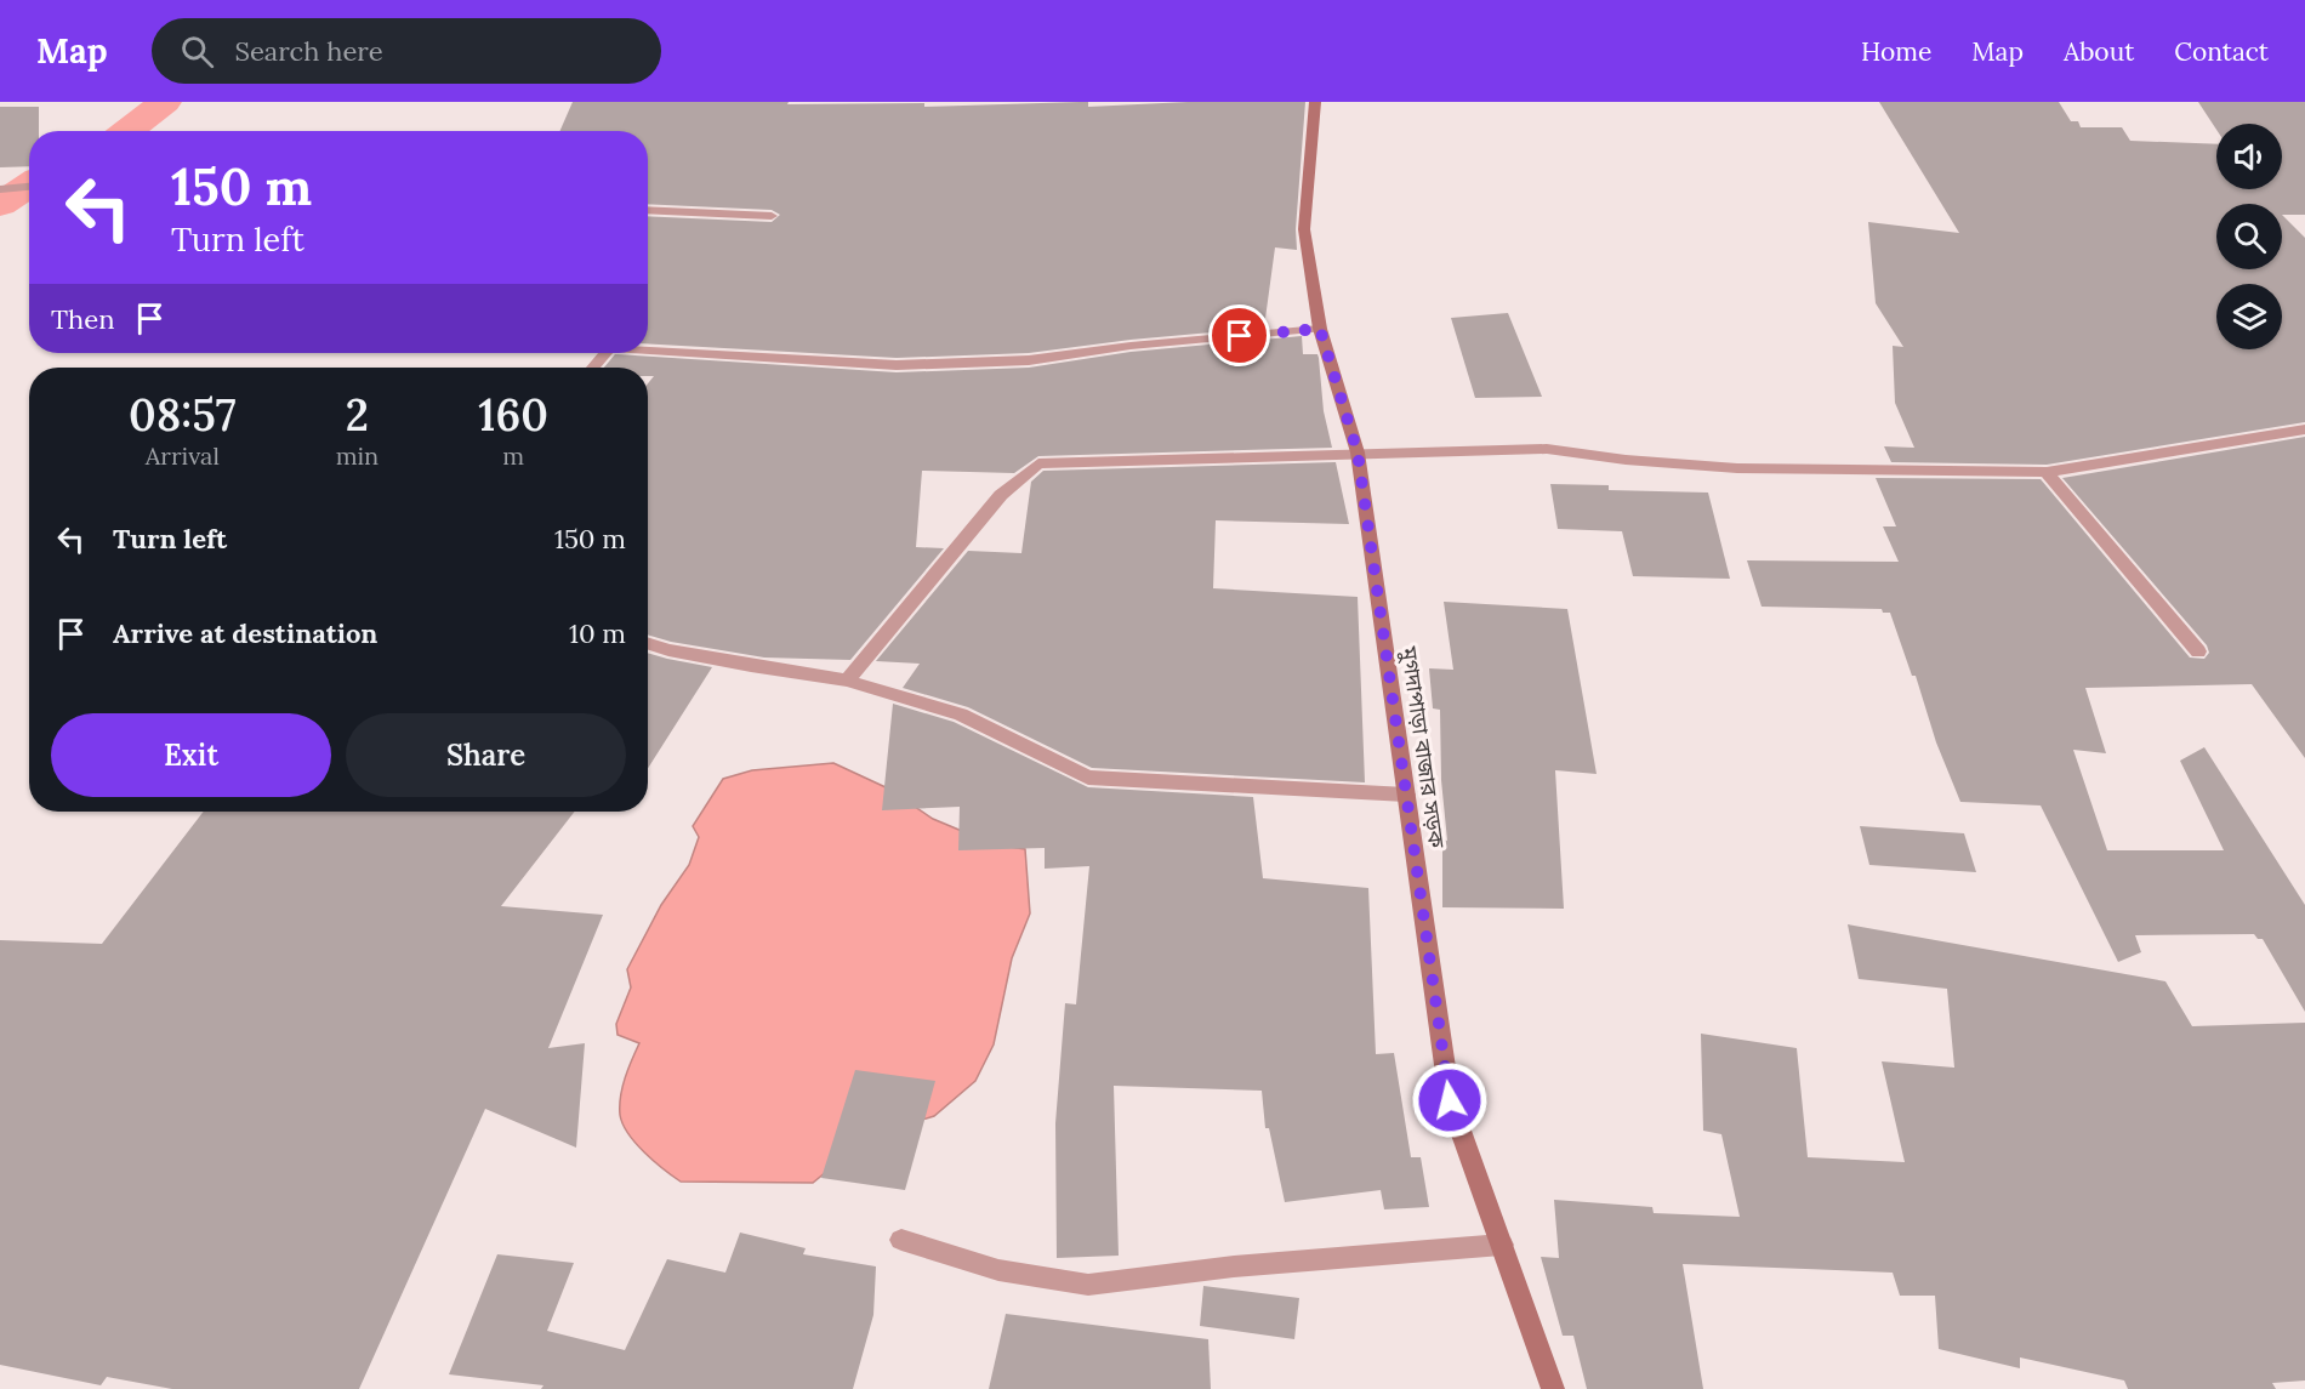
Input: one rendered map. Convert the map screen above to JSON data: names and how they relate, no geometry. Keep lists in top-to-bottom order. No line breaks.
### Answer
{"streets":{"street":["মুগদাপাড়া বাজার সড়ক"]},"page":{"header":"Map","search":"Search here","nav":["Home","Map","About","Contact"],"turn":["150 m","Turn left"],"then":"Then","eta":["08:57","Arrival","2","min","160","m"],"list":[{"name":"Turn left","value":"150 m"},{"name":"Arrive at destination","value":"10 m"}],"buttons":["Exit","Share"]}}
